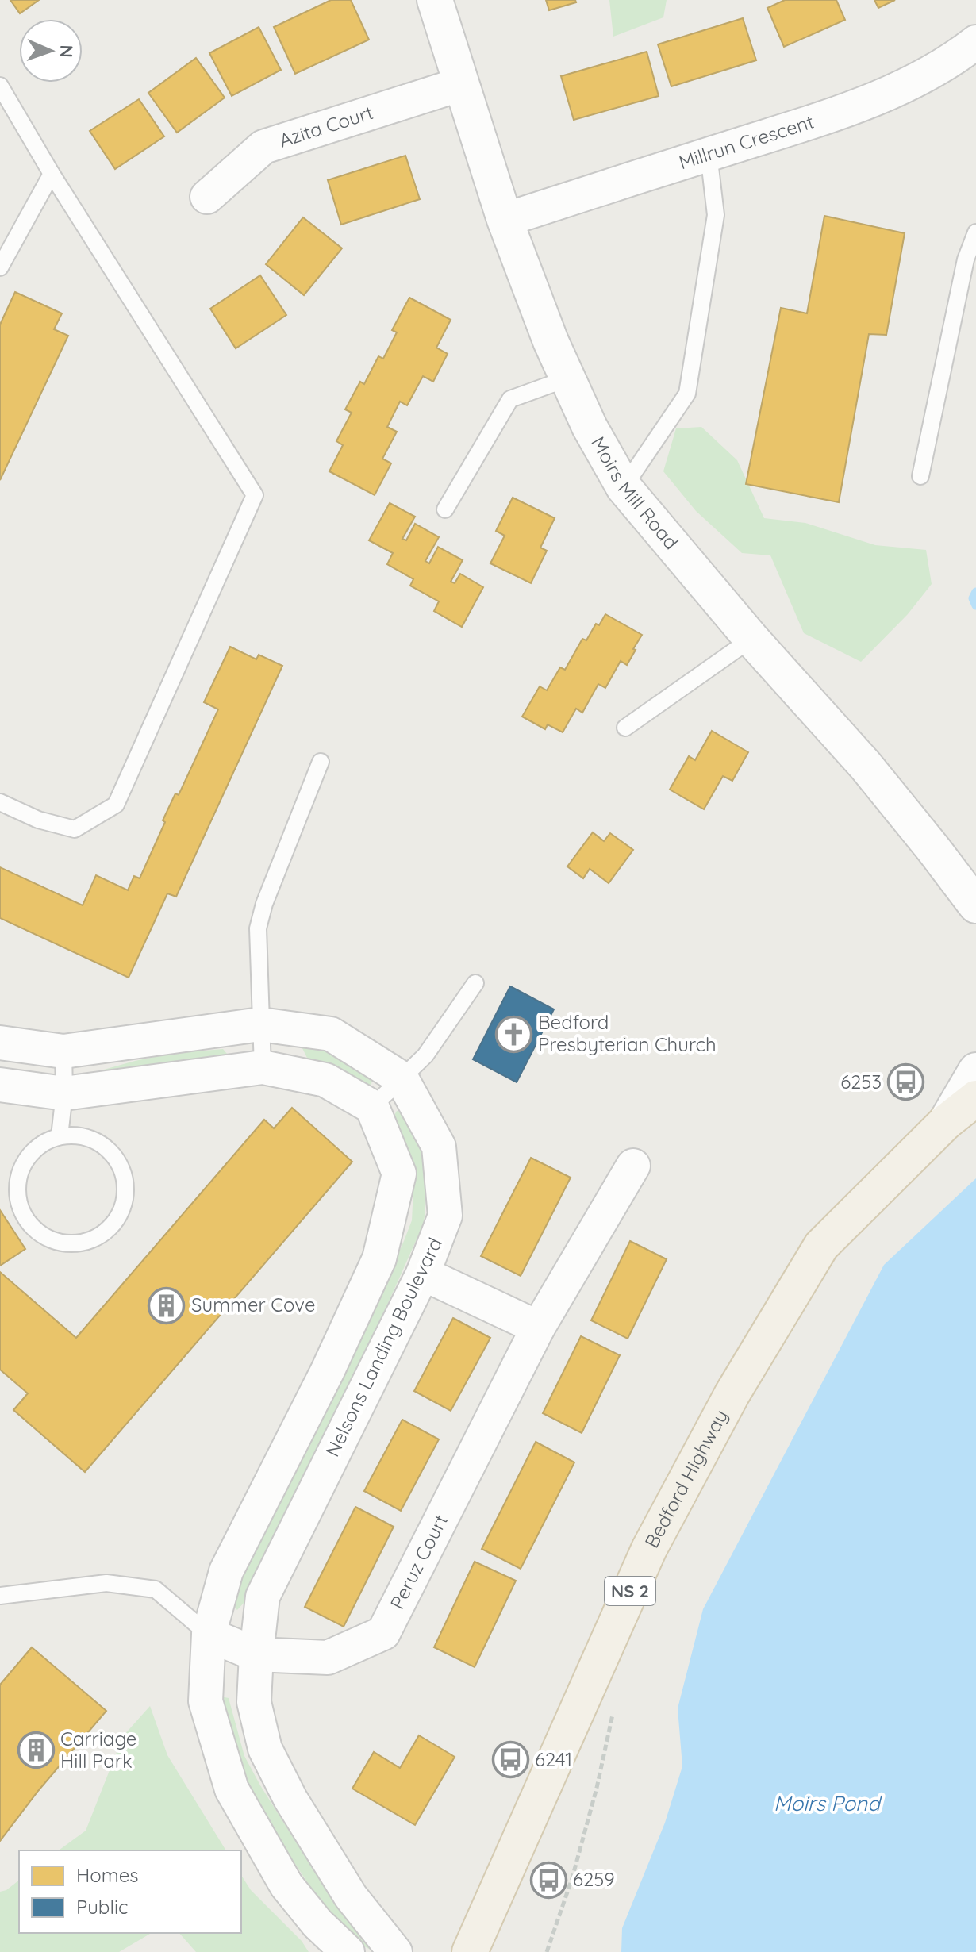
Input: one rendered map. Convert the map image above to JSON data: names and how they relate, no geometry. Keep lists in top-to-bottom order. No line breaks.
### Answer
{"streets":{"main road":["Bedford Highway","NS 2"],"street":["Azita Court","Millrun Crescent","Moirs Mill Road","Nelsons Landing Boulevard","Peruz Court"]},"crossings":[["Azita Court","Moirs Mill Road"],["Millrun Crescent","Moirs Mill Road"],["Nelsons Landing Boulevard","Peruz Court"]],"water":["Moirs Pond"],"places":{"church":["Bedford Presbyterian Church"],"bus stop":["6253","6241","6259"],"building":["Summer Cove","Carriage Hill Park"]},"legend":["Homes","Public"],"north":"right"}
